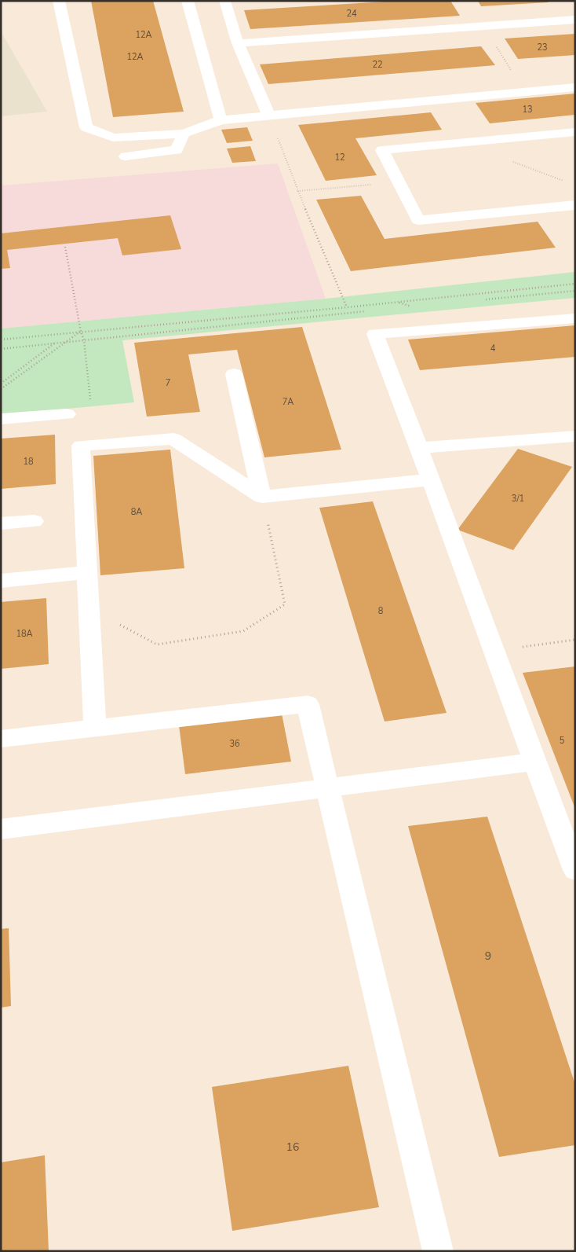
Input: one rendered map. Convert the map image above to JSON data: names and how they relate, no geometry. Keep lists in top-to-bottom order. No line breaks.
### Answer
{"house_numbers":["24","12А","23","12А","22","13","12","4","7","7А","18","3/1","8А","8","18А","5","36","9","16"]}
